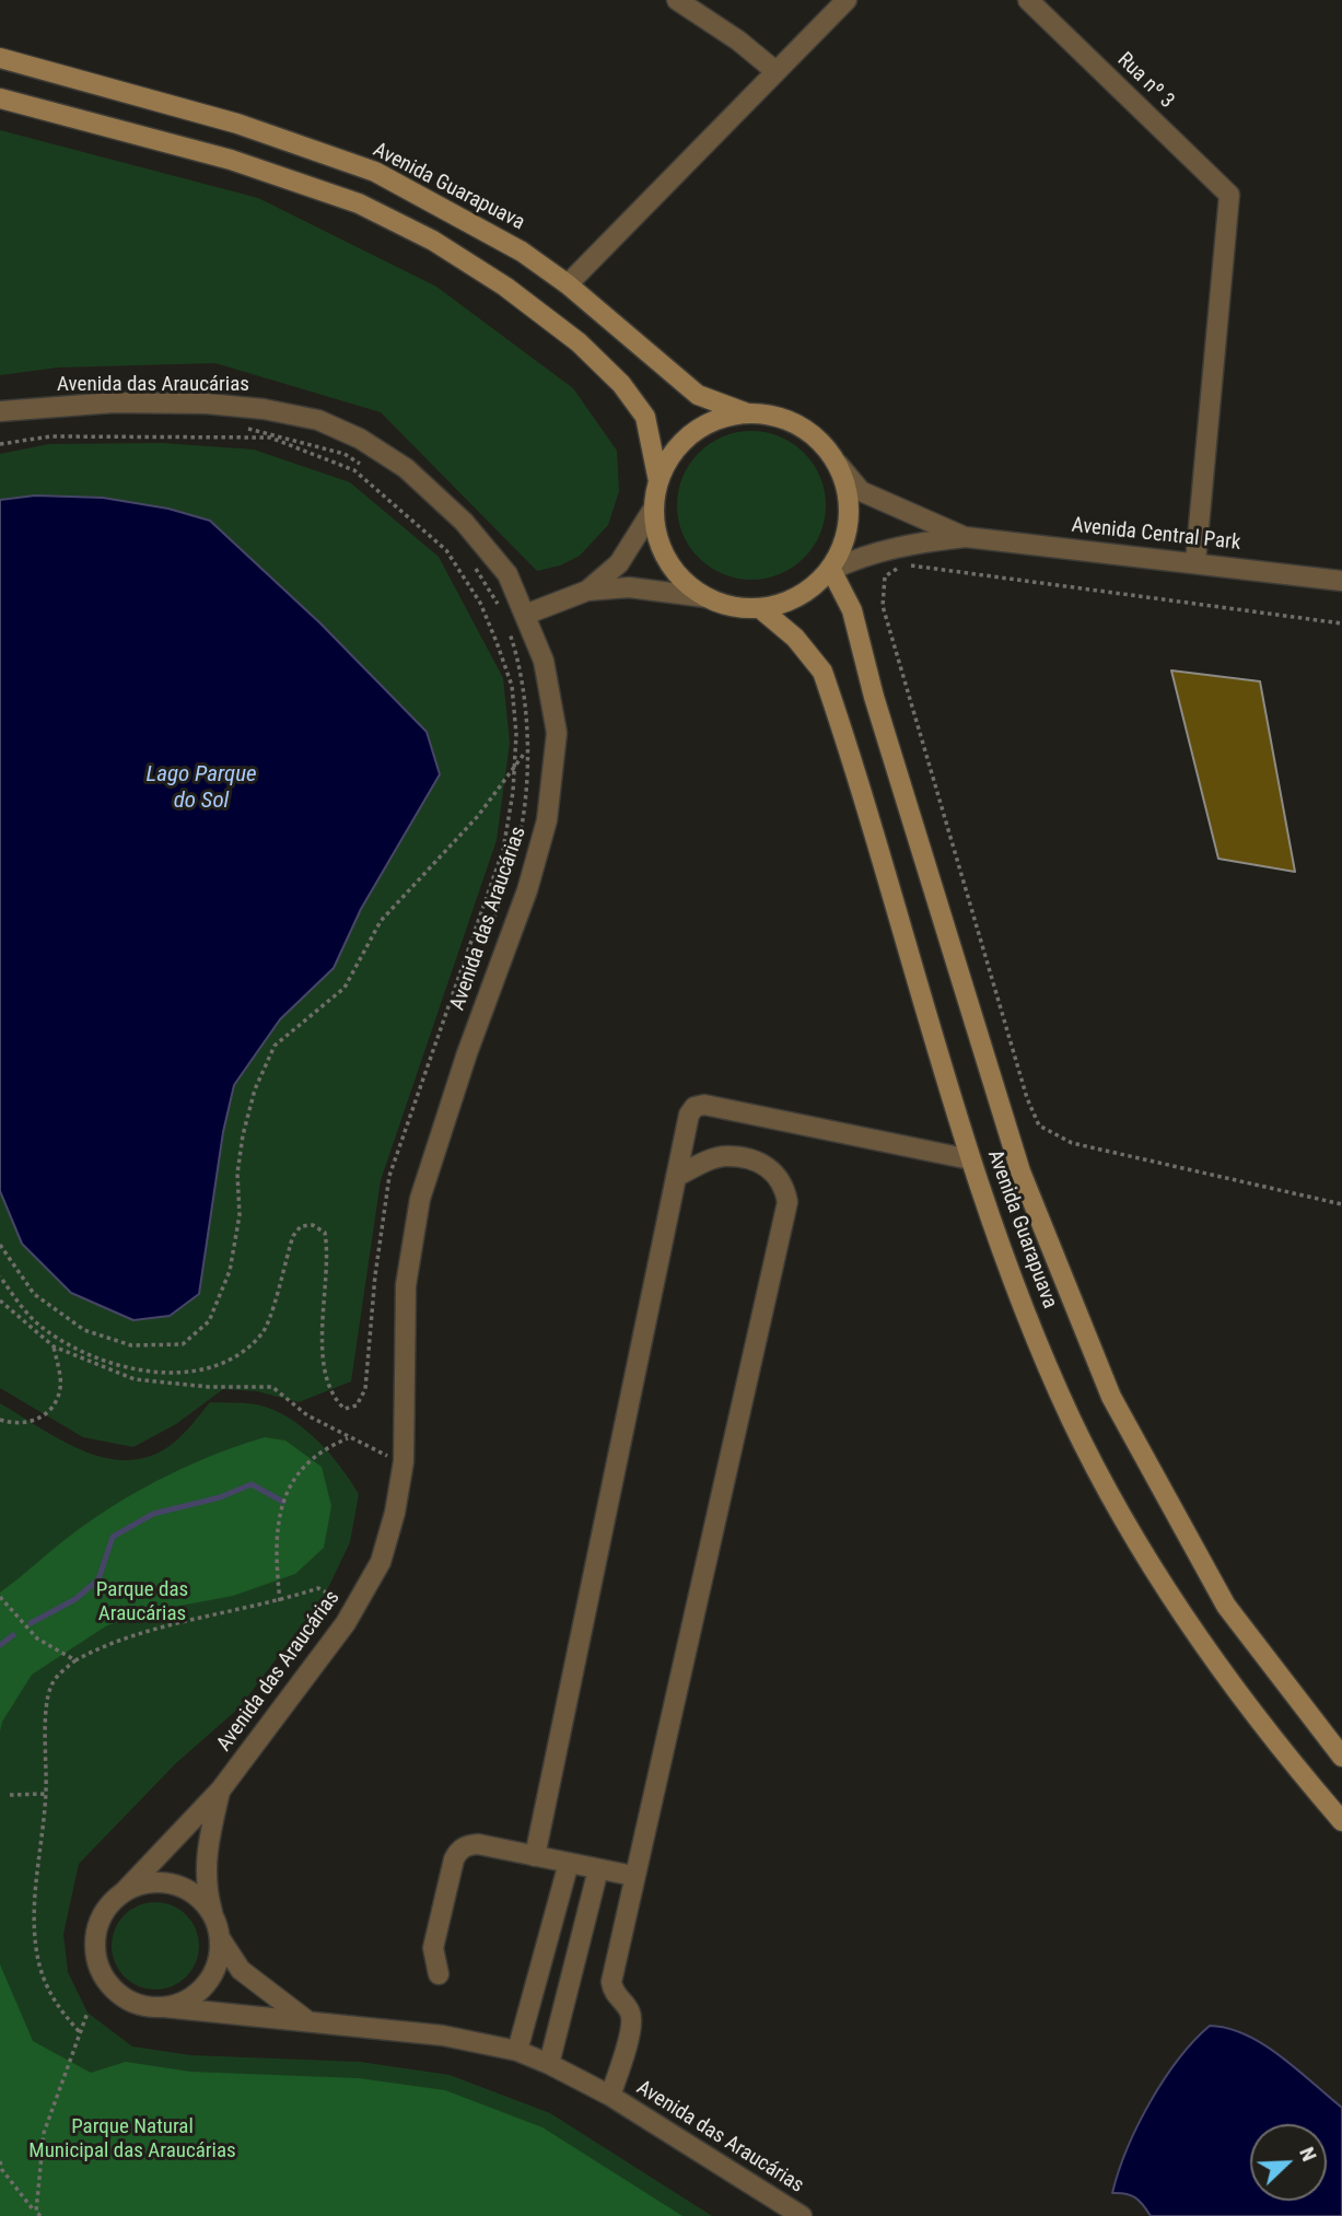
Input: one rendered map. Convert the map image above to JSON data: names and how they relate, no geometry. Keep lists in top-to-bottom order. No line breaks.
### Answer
{"streets":{"street":["Rua nº 3","Avenida Guarapuava","Avenida das Araucárias","Avenida Central Park"]},"crossings":[["Rua nº 3","Avenida Central Park"]],"water":["Lago Parque do Sol"],"parks":["Parque das Araucárias","Parque Natural Municipal das Araucárias"],"north":"top right"}
